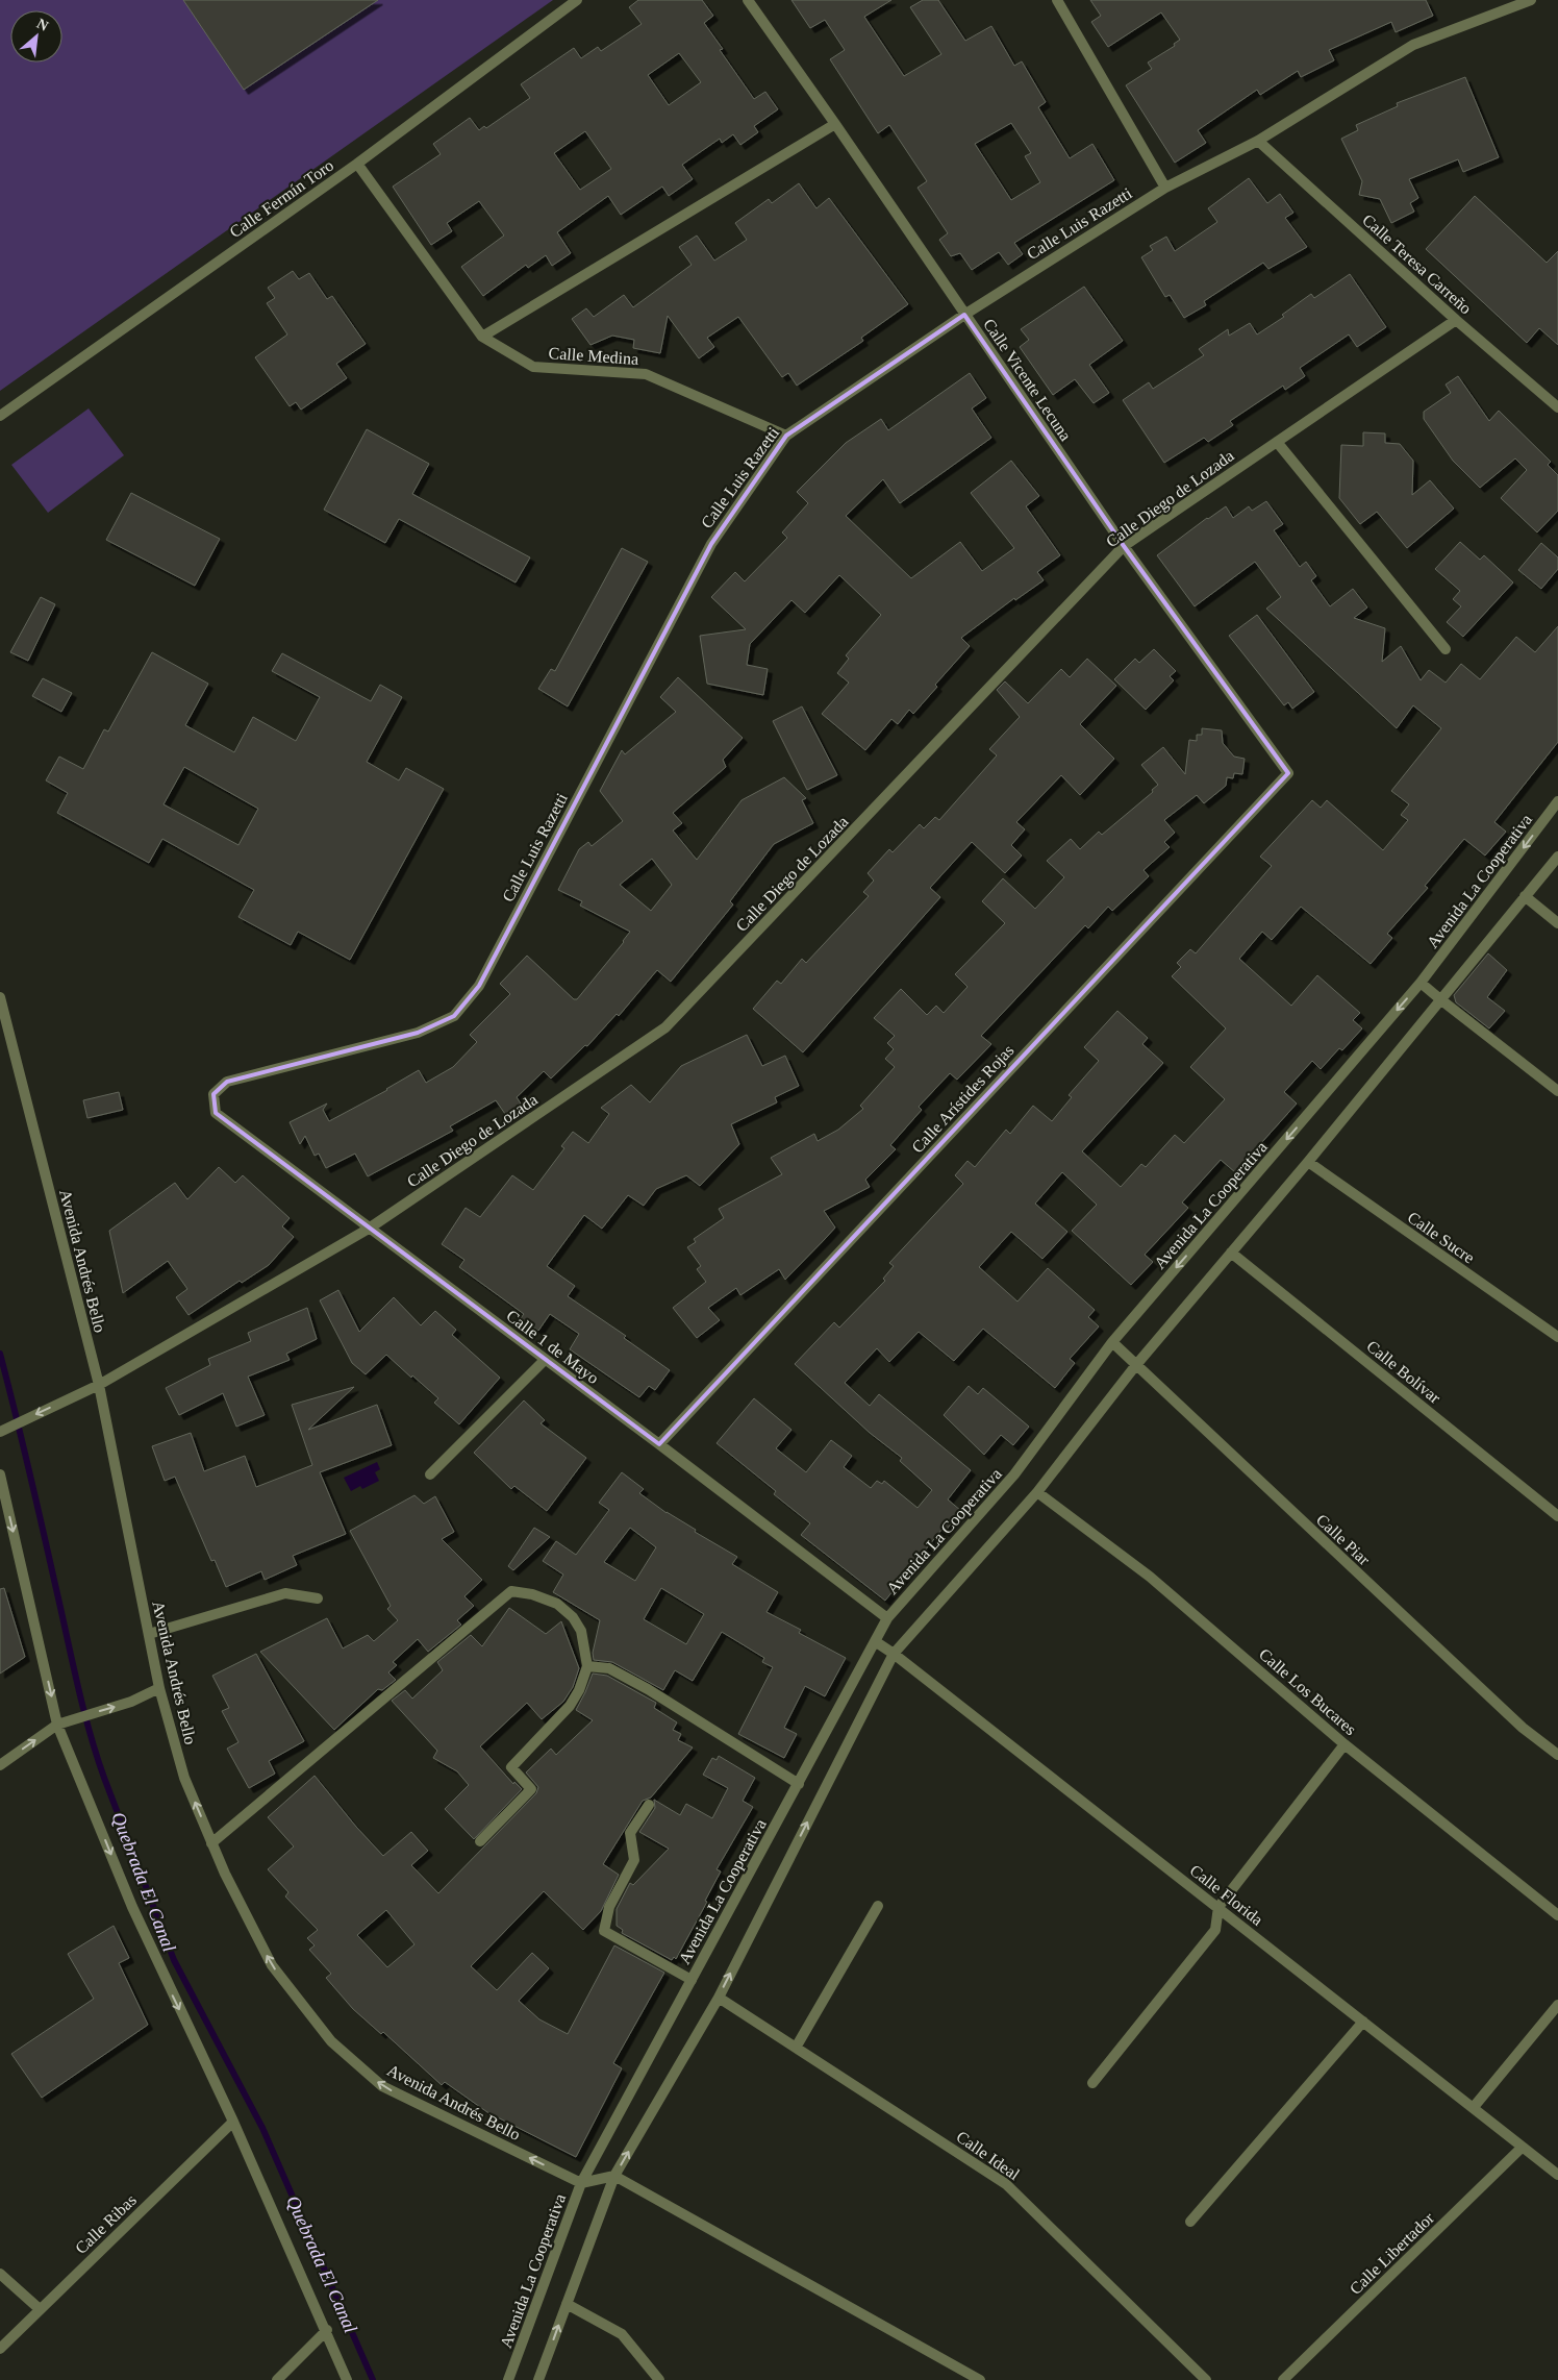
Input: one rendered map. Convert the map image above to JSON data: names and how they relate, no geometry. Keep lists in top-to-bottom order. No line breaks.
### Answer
{"streets":{"street":["Calle Fermín Toro","Calle Luis Razetti","Calle Teresa Carreño","Calle Medina","Calle Vicente Lecuna","Calle Diego de Lozada","Avenida La Cooperativa","Calle Arístides Rojas","Calle Sucre","Avenida Andrés Bello","Calle 1 de Mayo","Calle Bolívar","Calle Piar","Calle Los Bucares","Calle Florida","Calle Ideal","Calle Ribas","Calle Libertador"]},"crossings":[["Calle Fermín Toro","Calle Medina"],["Calle Luis Razetti","Calle Teresa Carreño"],["Calle Luis Razetti","Calle Medina"],["Calle Luis Razetti","Calle Vicente Lecuna"],["Calle Luis Razetti","Calle 1 de Mayo"],["Calle Teresa Carreño","Calle Diego de Lozada"],["Calle Vicente Lecuna","Calle Diego de Lozada"],["Calle Vicente Lecuna","Calle Arístides Rojas"],["Calle Diego de Lozada","Avenida Andrés Bello"],["Calle Diego de Lozada","Calle 1 de Mayo"],["Avenida La Cooperativa","Avenida Andrés Bello"],["Avenida La Cooperativa","Calle 1 de Mayo"],["Avenida La Cooperativa","Calle Piar"],["Avenida La Cooperativa","Calle Florida"],["Calle Arístides Rojas","Calle 1 de Mayo"],["Calle Florida","Calle Libertador"]],"one_way":["Avenida Andrés Bello"],"water":["Quebrada El Canal"],"north":"top right"}
